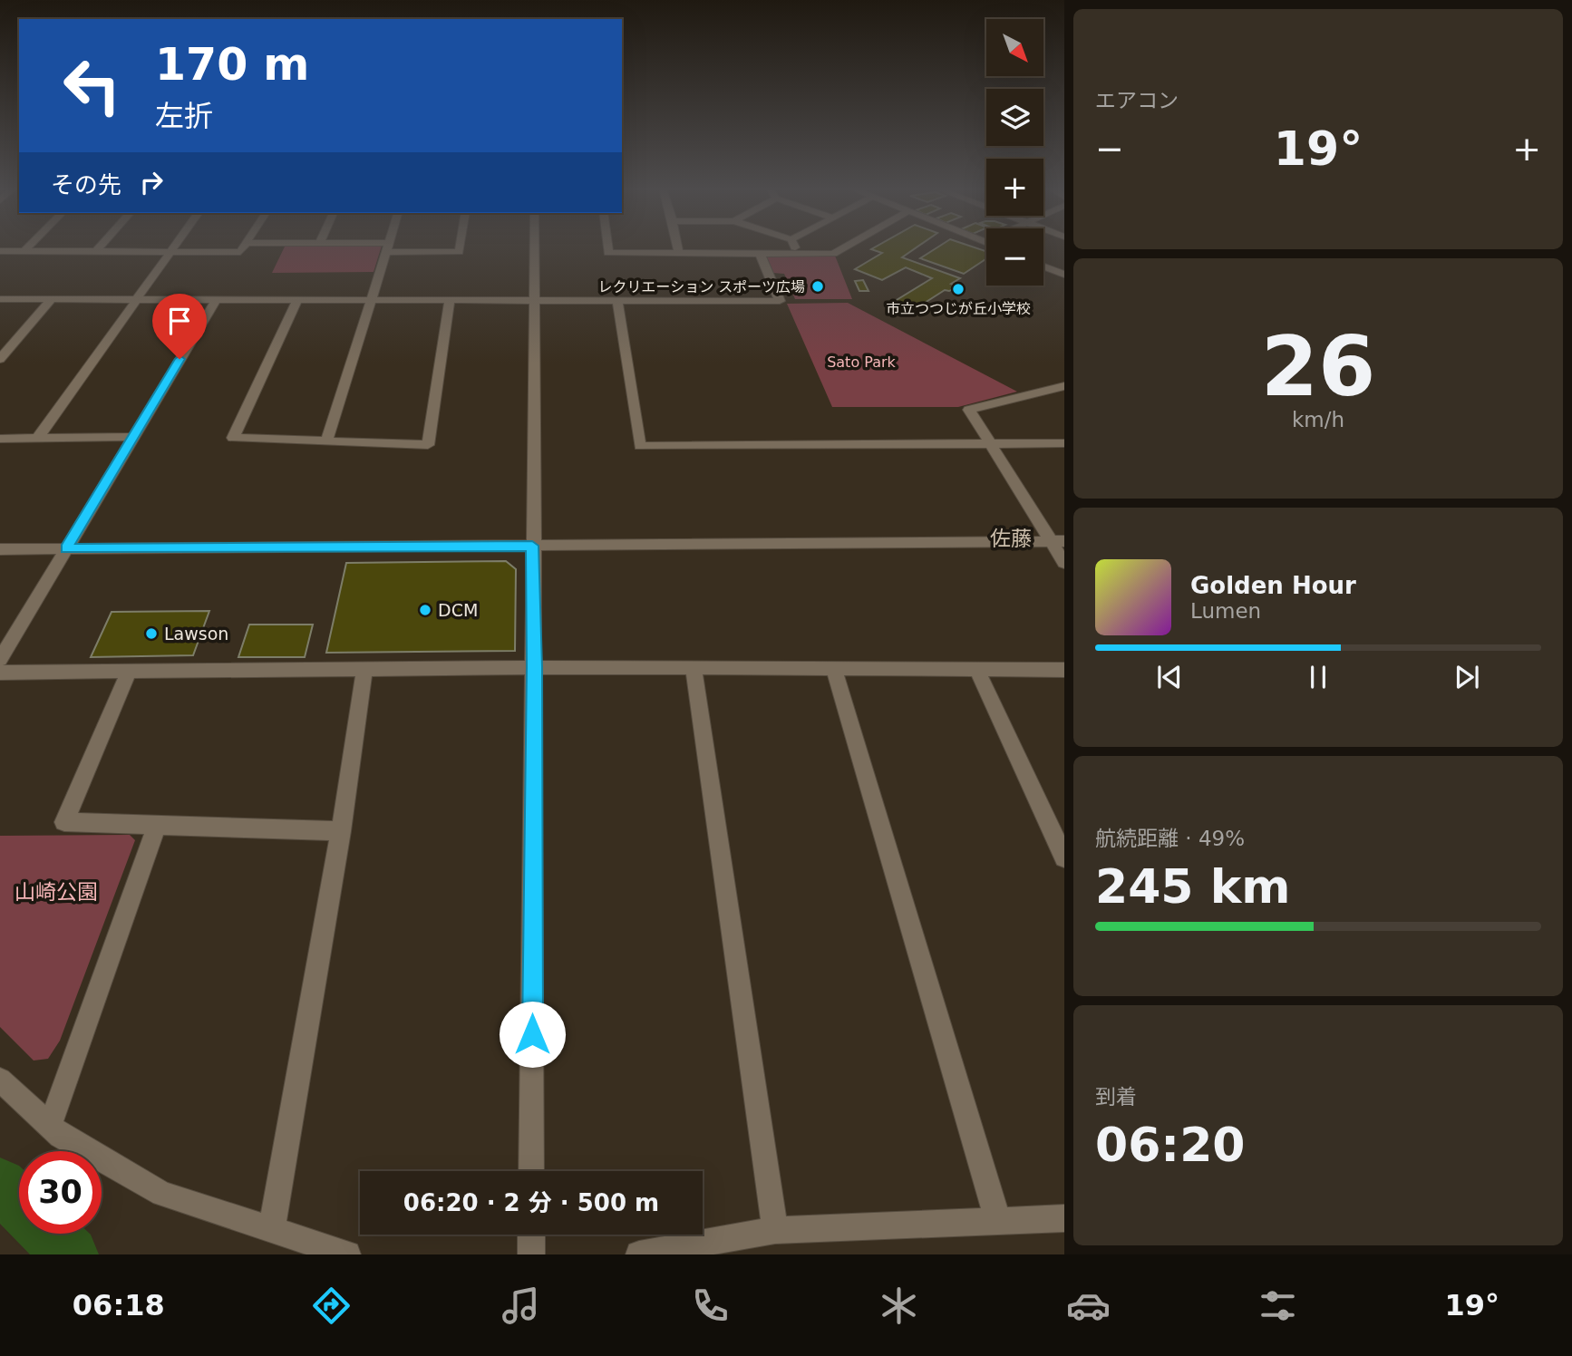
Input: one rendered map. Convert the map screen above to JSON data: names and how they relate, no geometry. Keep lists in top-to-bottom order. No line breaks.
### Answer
{"districts":["佐藤"],"parks":["Sato Park","山崎公園"],"places":["レクリエーション スポーツ広場","市立つつじが丘小学校","DCM","Lawson"],"north":"bottom right","page":{"tile":["エアコン",["26","km/h"],["航続距離 · 49%","245 km"],["到着","06:20"]],"map_buttons":["+","−"],"turn":["170 m","左折"],"heat":["−","19°","+"],"then":"その先","song":["Golden Hour","Lumen"],"limit":"30","trip":"06:20 · 2 分 · 500 m","tabs":["06:18","19°"]}}
